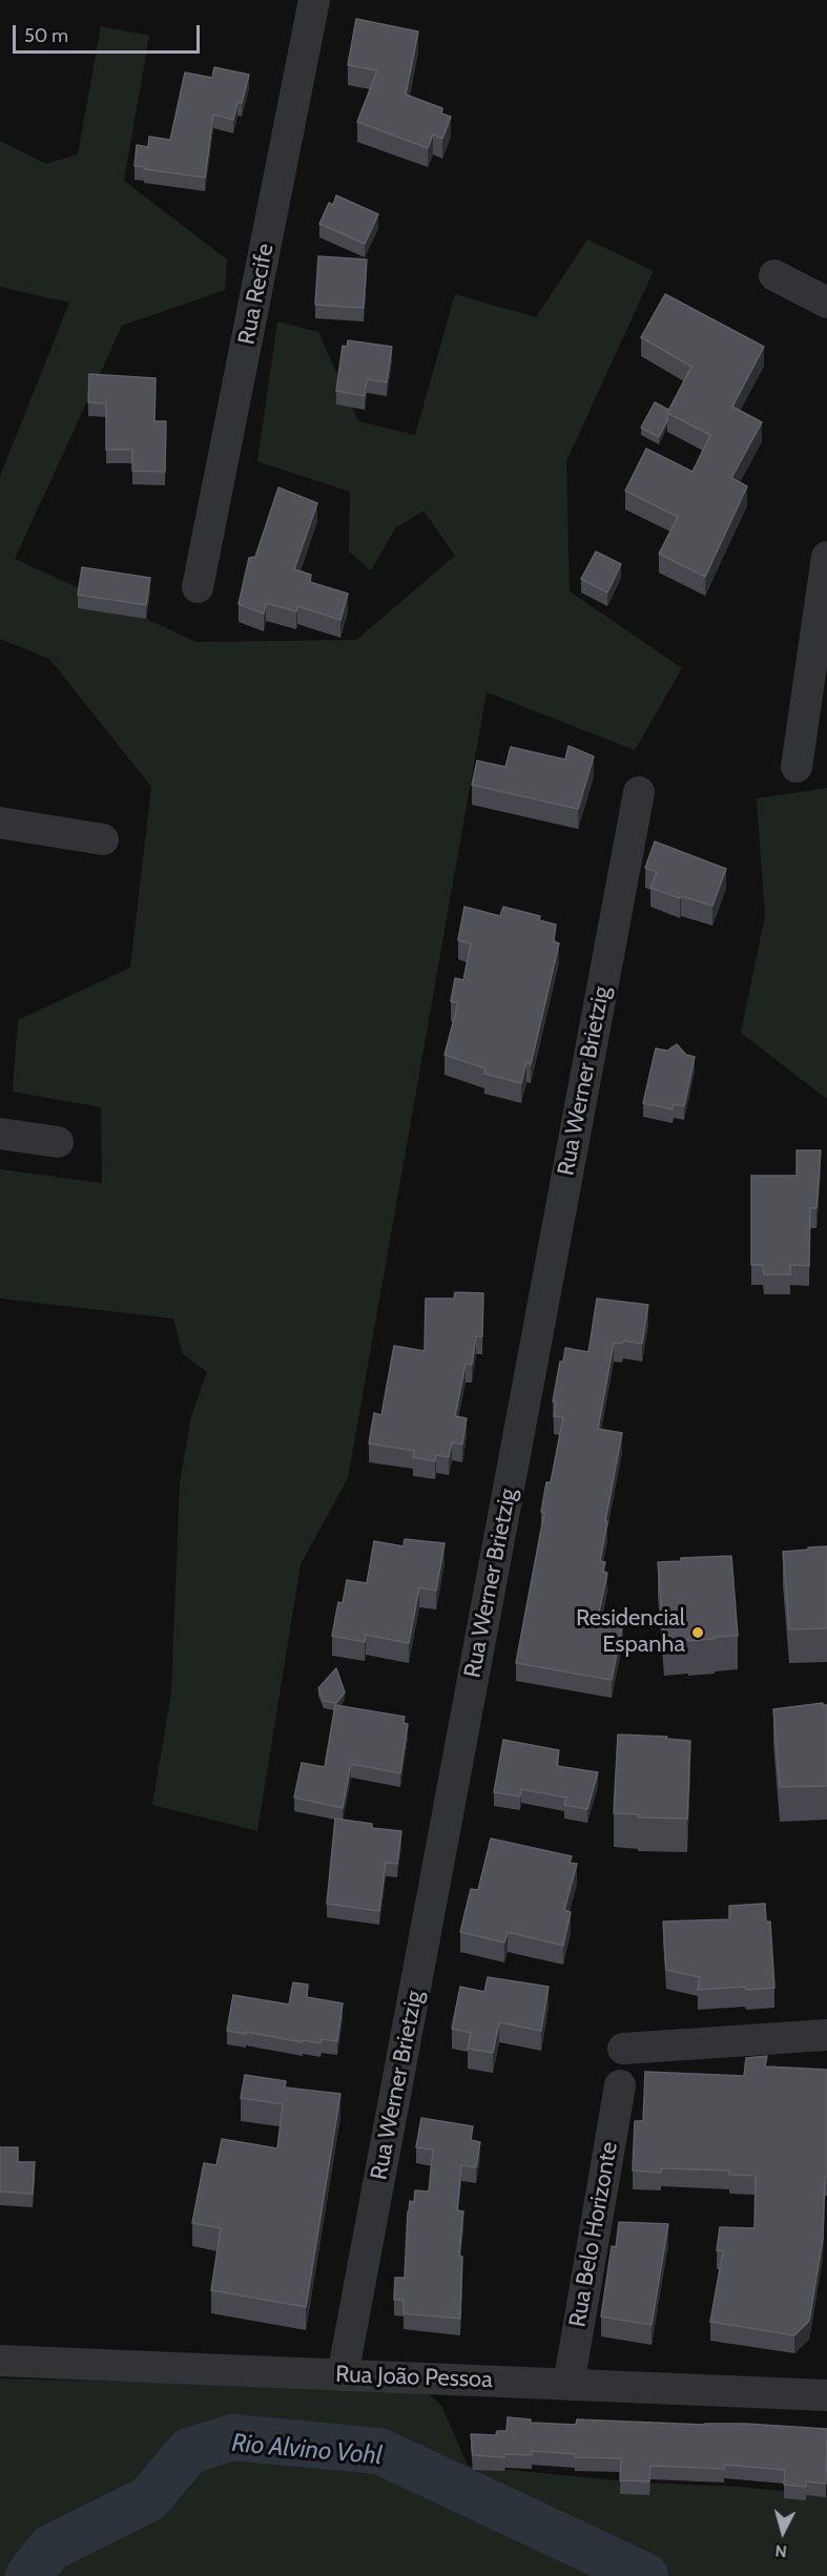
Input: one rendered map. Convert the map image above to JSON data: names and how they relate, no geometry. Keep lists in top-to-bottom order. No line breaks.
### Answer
{"streets":{"street":["Rua Recife","Rua Werner Brietzig","Rua Belo Horizonte","Rua João Pessoa"]},"crossings":[["Rua Werner Brietzig","Rua João Pessoa"],["Rua Belo Horizonte","Rua João Pessoa"]],"water":["Rio Alvino Vohl"],"places":["Residencial Espanha"],"scale_bar":"50 m","north":"bottom"}
